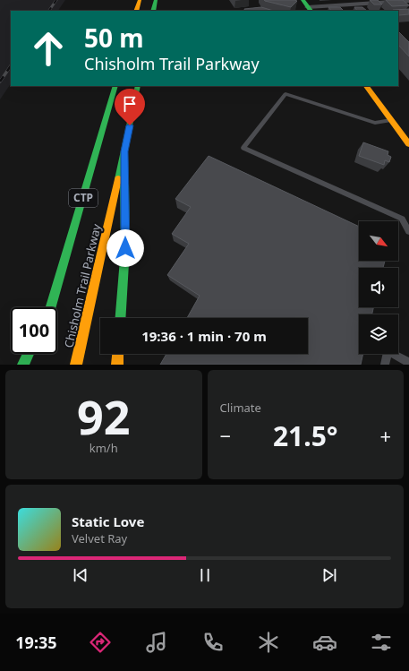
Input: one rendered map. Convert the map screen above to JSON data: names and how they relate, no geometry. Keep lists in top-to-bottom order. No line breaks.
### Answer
{"streets":{"main road":["CTP","Chisholm Trail Parkway"]},"north":"bottom right","page":{"turn":["50 m","Chisholm Trail Parkway"],"limit":"100","trip":"19:36 · 1 min · 70 m","tile":[["92","km/h"],"Climate"],"heat":["−","21.5°","+"],"song":["Static Love","Velvet Ray"],"tabs":"19:35"}}
